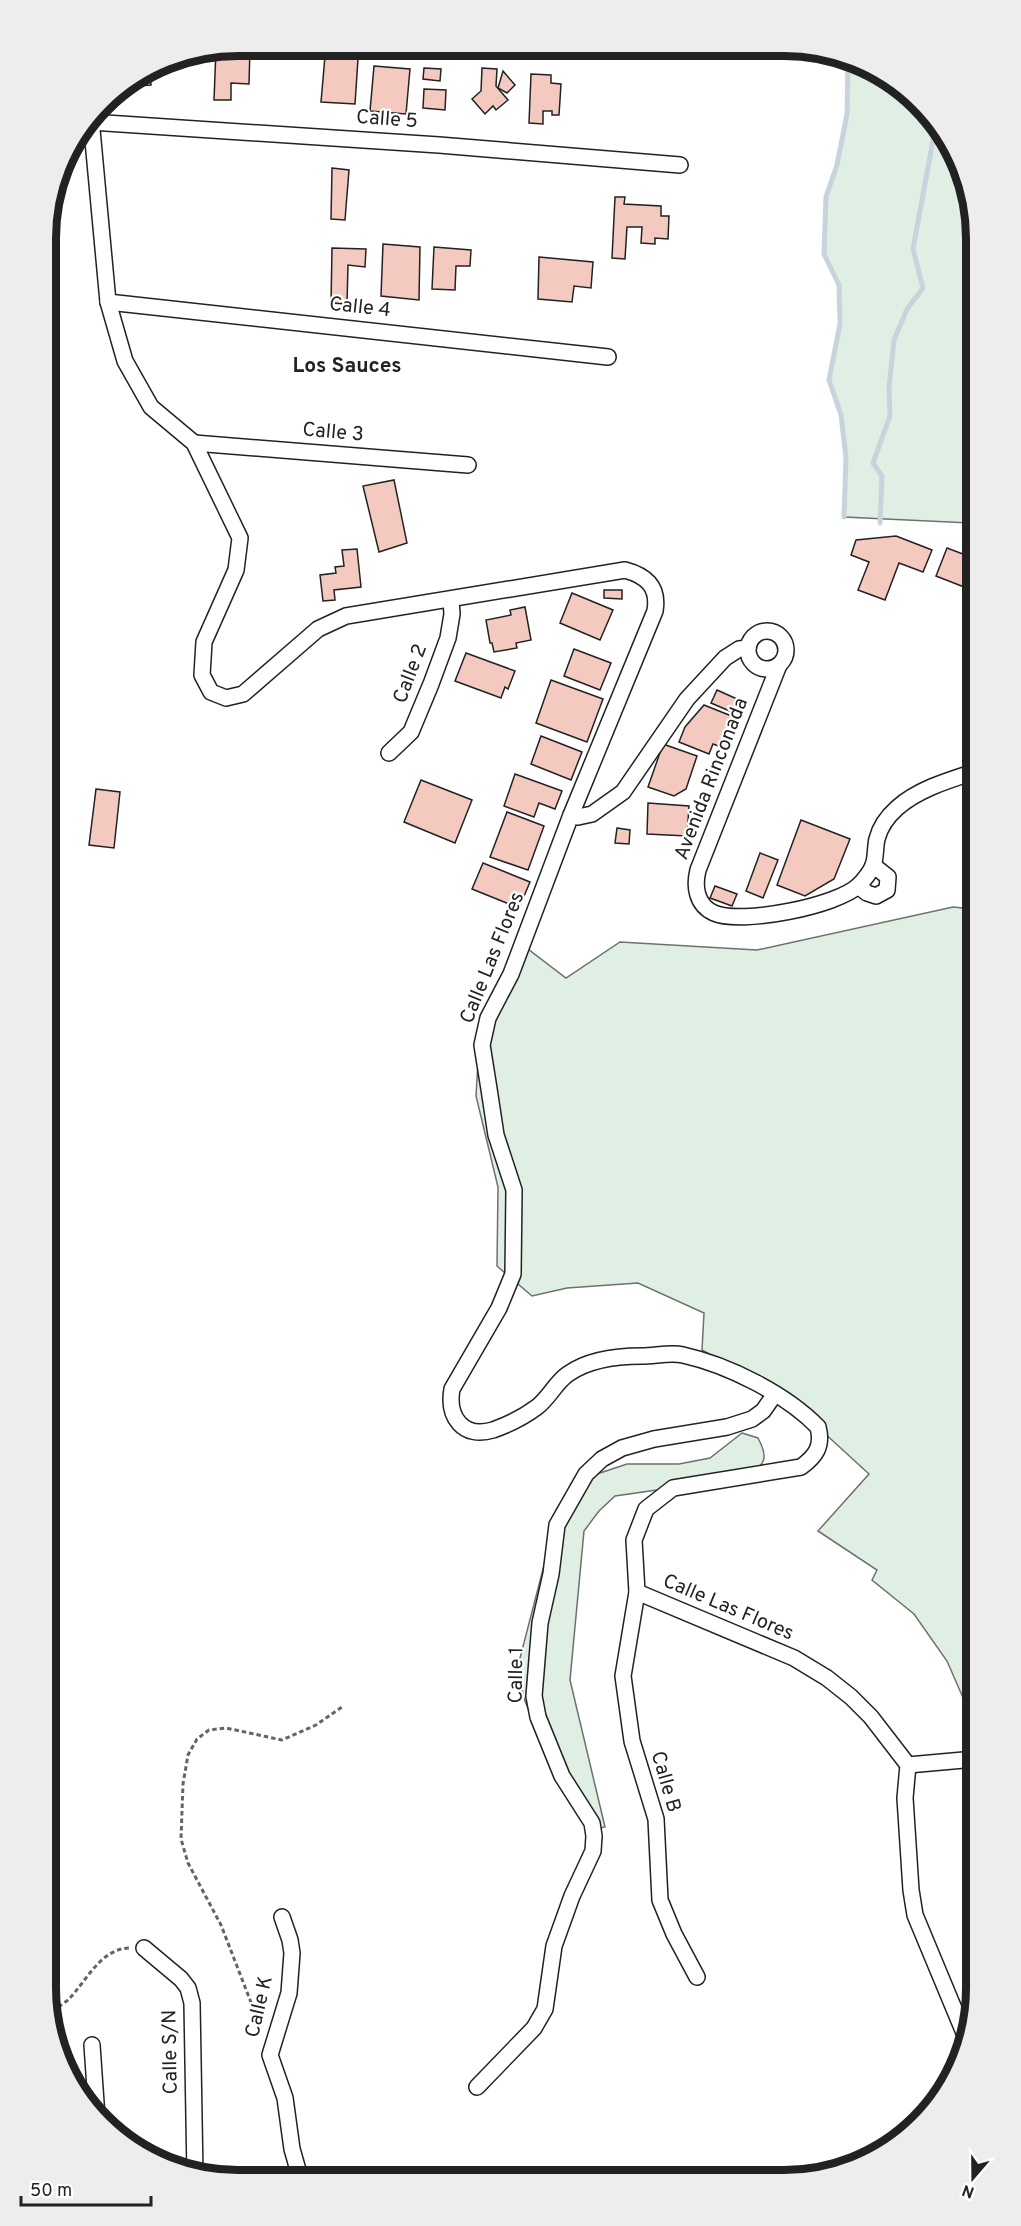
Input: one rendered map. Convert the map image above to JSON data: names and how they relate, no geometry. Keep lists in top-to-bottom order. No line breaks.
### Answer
{"streets":{"street":["Calle 5","Calle 4","Calle 3","Calle 2","Avenida Rinconada","Calle Las Flores","Calle 1","Calle B","Calle K","Calle S/N"]},"crossings":[["Calle 4","Calle Las Flores"],["Calle 3","Calle Las Flores"],["Calle 2","Calle Las Flores"],["Avenida Rinconada","Calle Las Flores"],["Calle Las Flores","Calle 1"],["Calle Las Flores","Calle B"]],"districts":["Los Sauces"],"scale_bar":"50 m","north":"bottom"}
